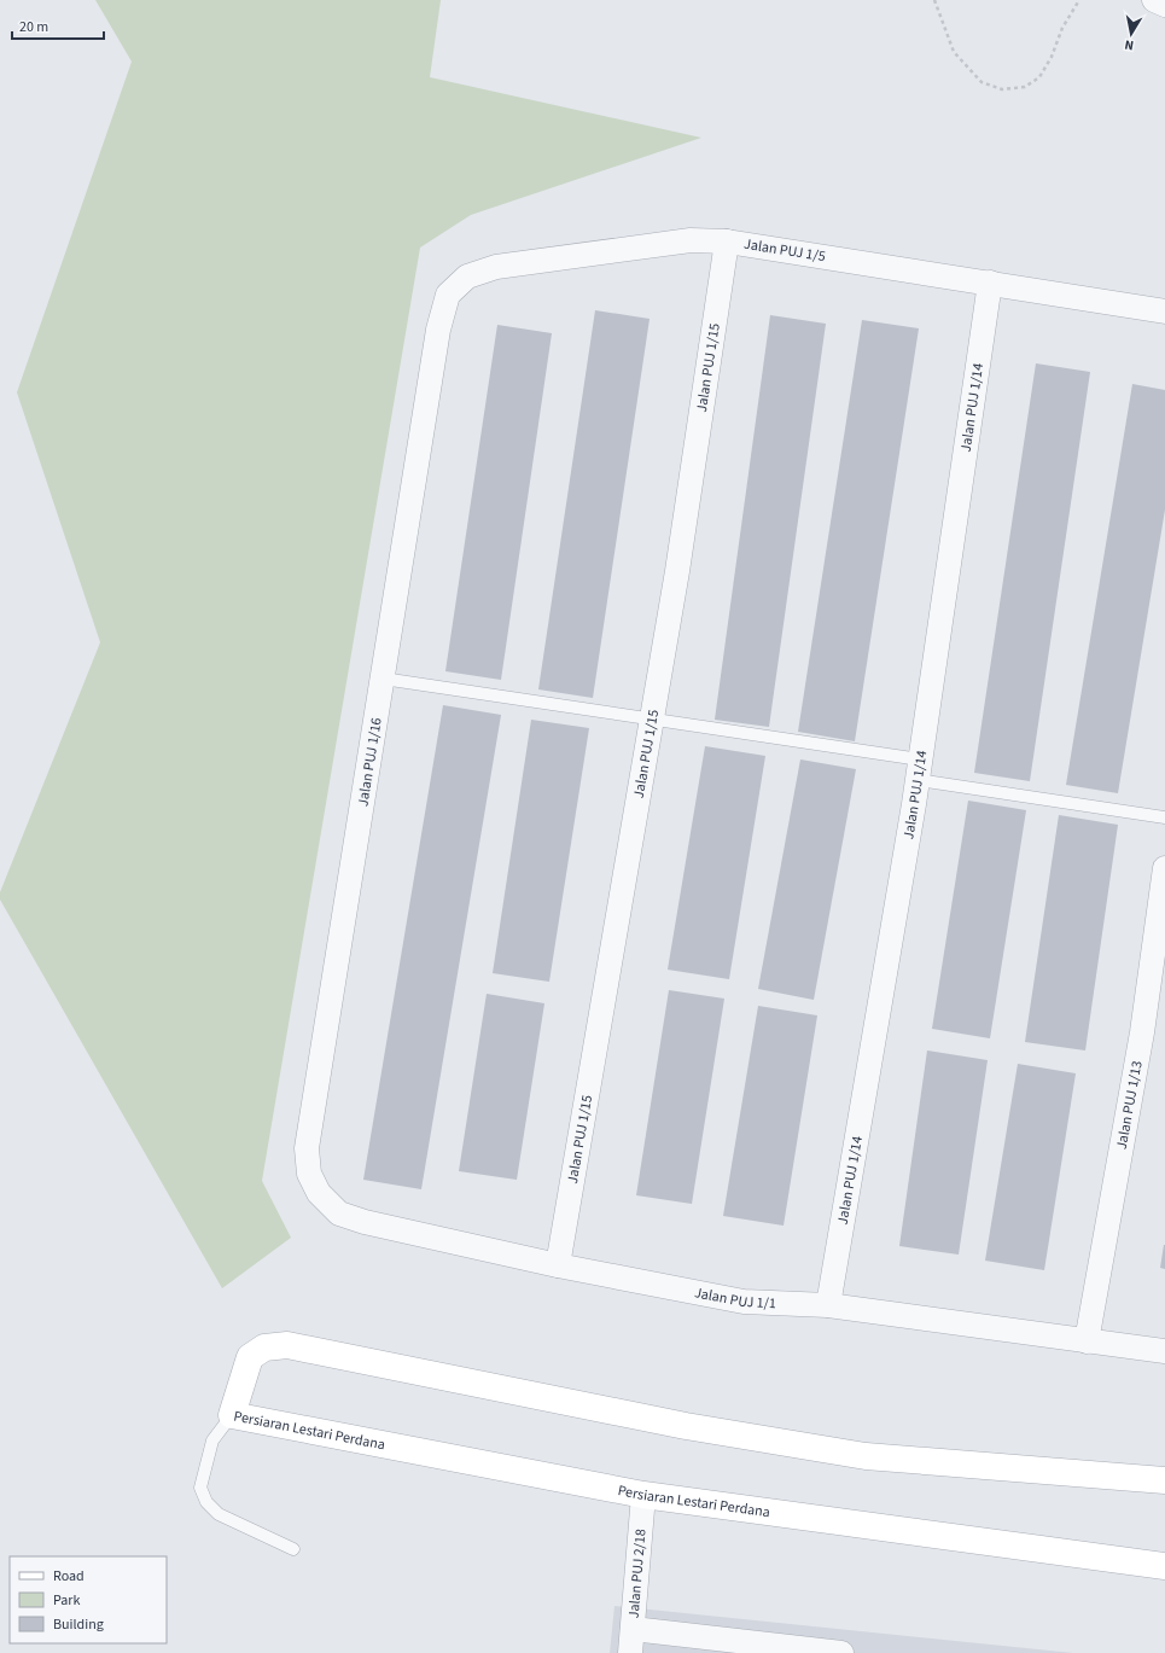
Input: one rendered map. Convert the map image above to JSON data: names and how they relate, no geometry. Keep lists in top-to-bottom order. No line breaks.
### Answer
{"streets":{"main road":["Persiaran Lestari Perdana"],"street":["Jalan PUJ 1/5","Jalan PUJ 1/15","Jalan PUJ 1/14","Jalan PUJ 1/16","Jalan PUJ 1/13","Jalan PUJ 1/1","Jalan PUJ 2/18"]},"crossings":[["Jalan PUJ 1/5","Jalan PUJ 1/15"],["Jalan PUJ 1/5","Jalan PUJ 1/14"],["Jalan PUJ 1/5","Jalan PUJ 1/16"],["Jalan PUJ 1/15","Jalan PUJ 1/1"],["Jalan PUJ 1/14","Jalan PUJ 1/1"],["Jalan PUJ 1/16","Jalan PUJ 1/1"],["Jalan PUJ 1/13","Jalan PUJ 1/1"],["Persiaran Lestari Perdana","Jalan PUJ 2/18"]],"legend":["Road","Park","Building"],"scale_bar":"20 m","north":"bottom"}
